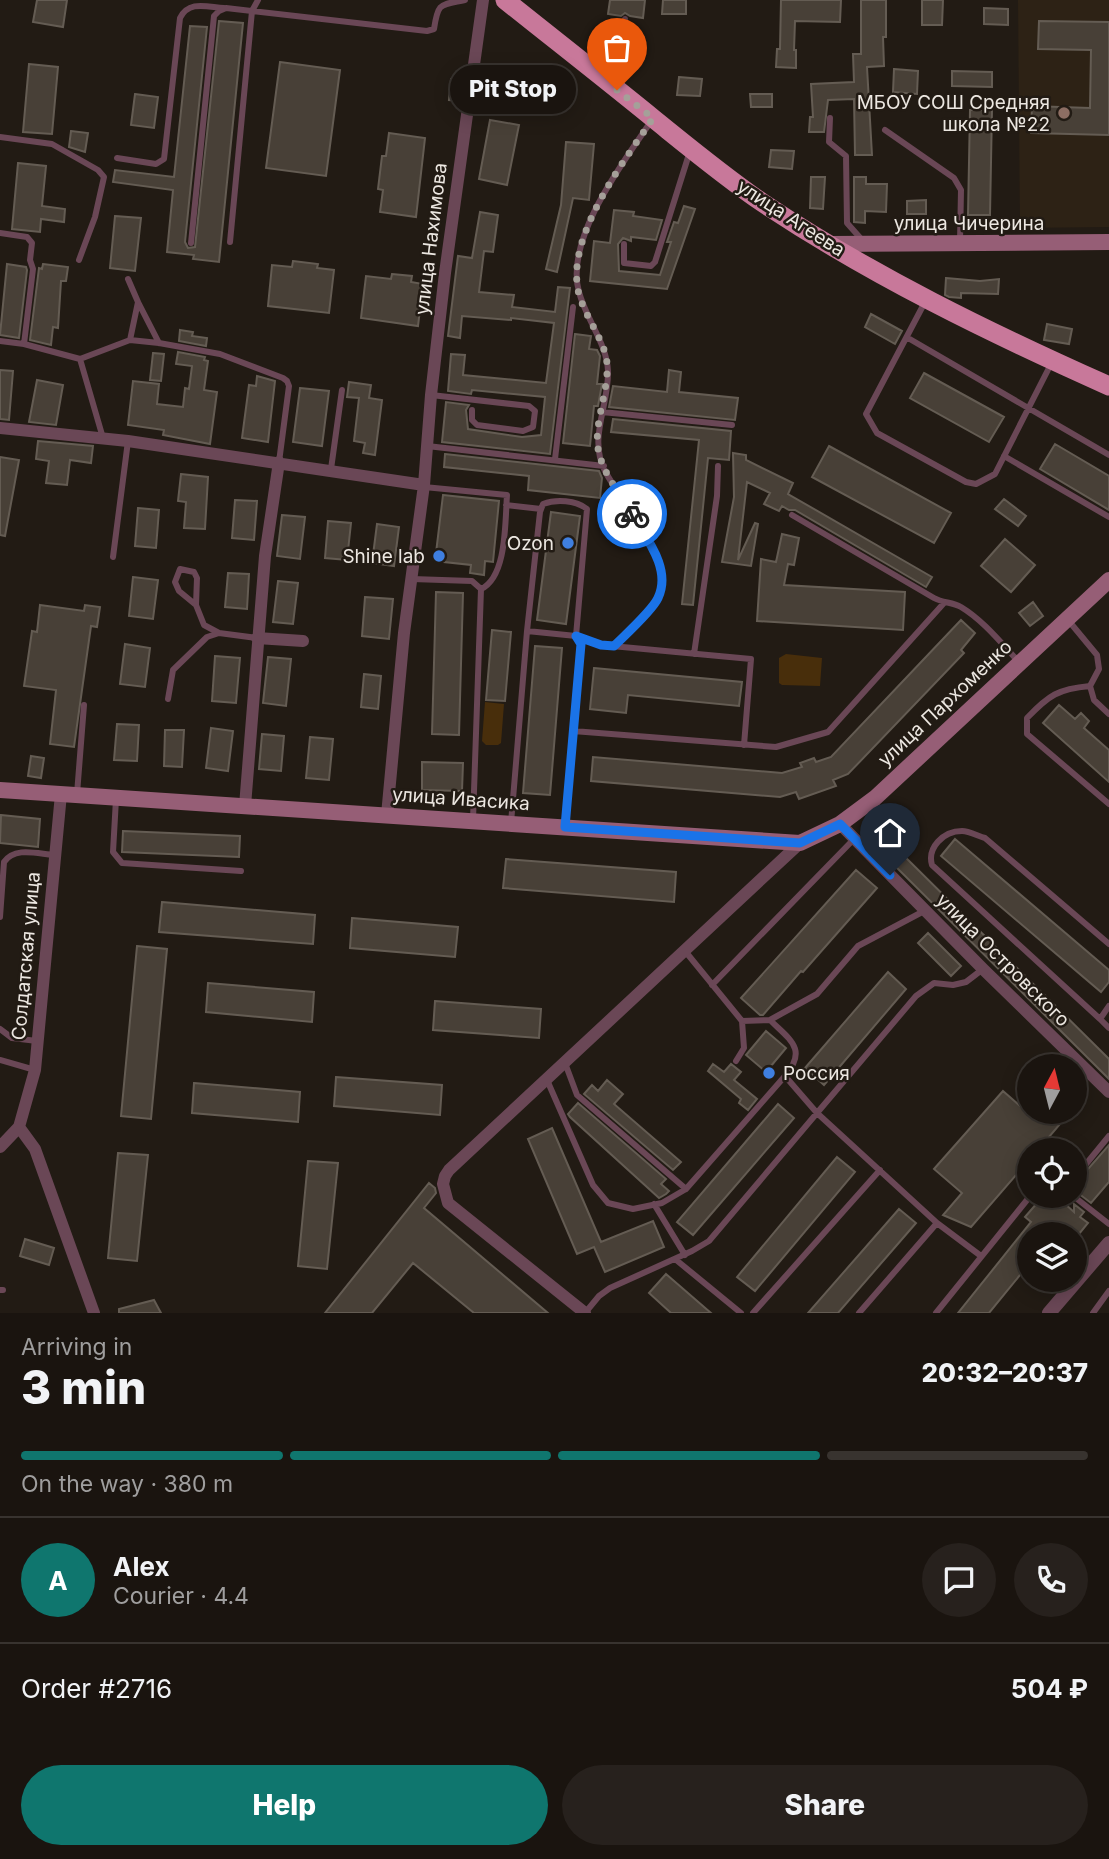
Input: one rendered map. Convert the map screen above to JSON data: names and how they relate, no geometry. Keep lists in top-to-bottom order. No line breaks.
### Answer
{"streets":{"highway":["улица Агеева"],"main road":["улица Чичерина","улица Пархоменко","улица Ивасика"],"street":["улица Нахимова","Солдатская улица","улица Островского"]},"crossings":[["улица Агеева","улица Чичерина"],["улица Нахимова","улица Ивасика"],["улица Пархоменко","улица Ивасика"],["улица Пархоменко","улица Островского"],["улица Ивасика","Солдатская улица"]],"places":["Pit Stop","МБОУ СОШ Средняя школа №22","Ozon","Shine lab","Россия"],"north":"top","page":{"bubble":"Pit Stop","heading":["3 min","Arriving in","20:32–20:37"],"panel":["Alex","Courier · 4.4","Order #2716","504 ₽"],"bar":"On the way · 380 m","round":"A","buttons":["Help","Share"]}}
